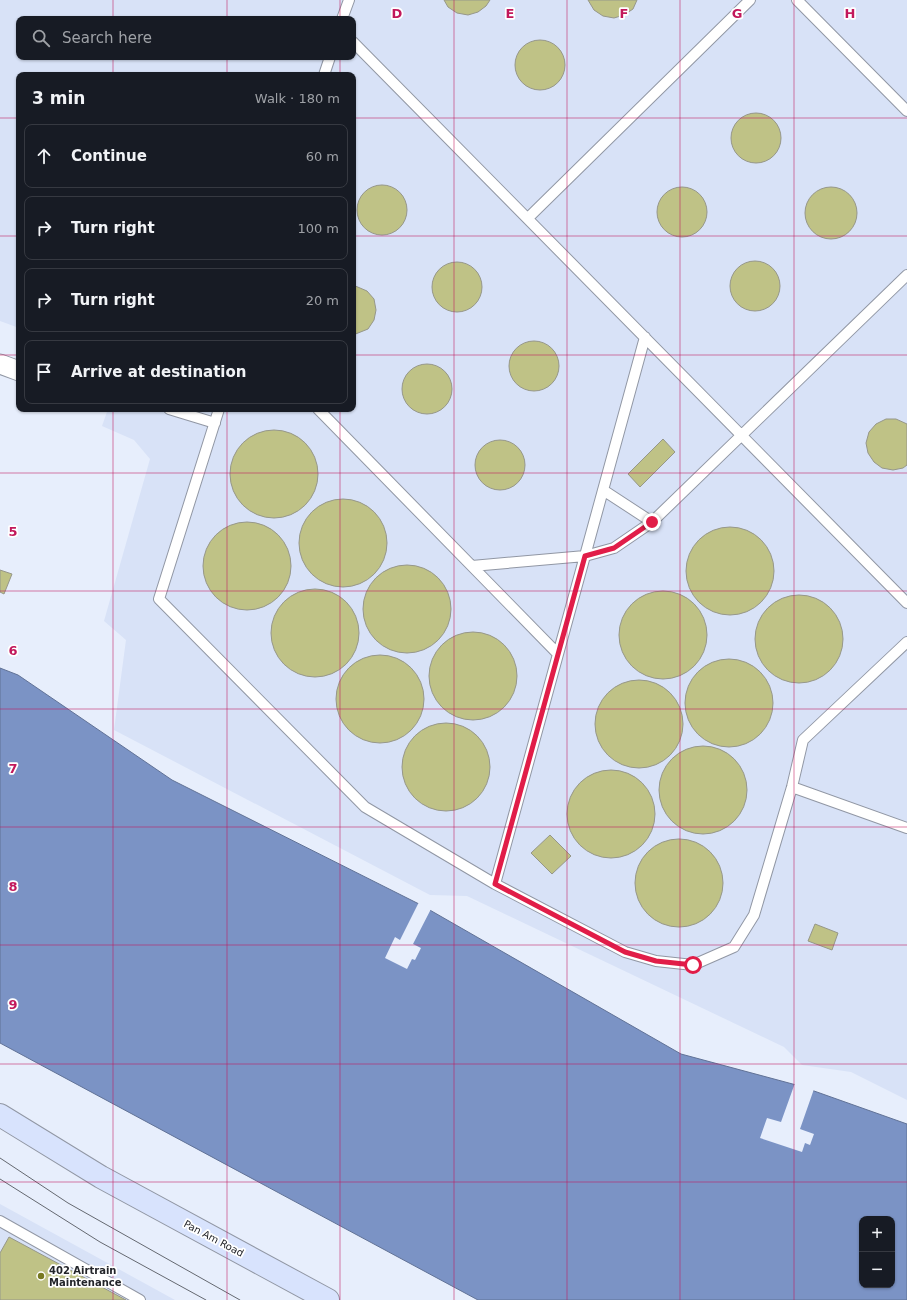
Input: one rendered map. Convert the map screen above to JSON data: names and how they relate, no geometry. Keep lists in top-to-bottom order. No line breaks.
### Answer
{"streets":{"street":["Pan Am Road"]},"places":["402 Airtrain Maintenance"],"page":{"search":"Search here","heading":["3 min","Walk · 180 m"],"list":[["Continue","60 m"],["Turn right","100 m"],["Turn right","20 m"],"Arrive at destination"],"map_buttons":["+","−"]},"grid":{"columns":["D","E","F","G","H"],"rows":["5","6","7","8","9"]}}
